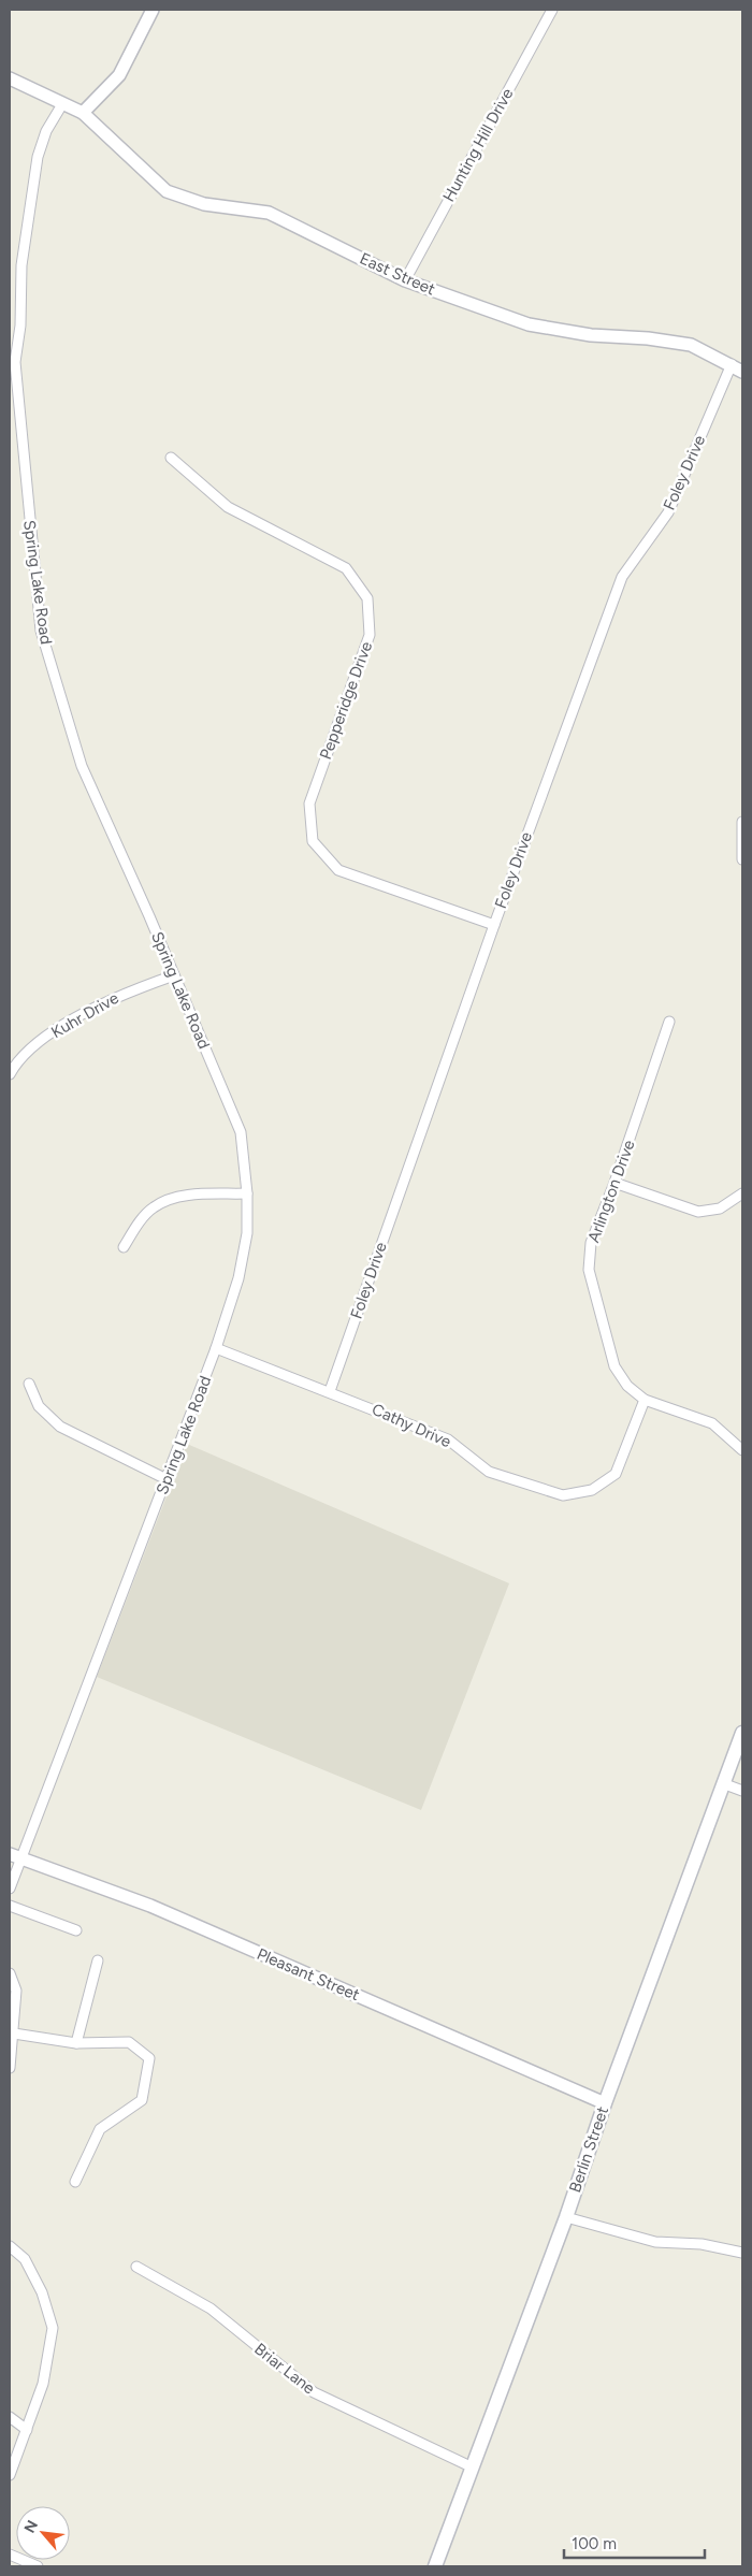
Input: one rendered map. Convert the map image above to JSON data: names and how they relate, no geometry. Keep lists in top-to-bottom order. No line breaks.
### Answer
{"streets":{"main road":["Berlin Street"],"street":["Hunting Hill Drive","East Street","Foley Drive","Spring Lake Road","Pepperidge Drive","Kuhr Drive","Arlington Drive","Cathy Drive","Pleasant Street","Briar Lane"]},"crossings":[["Hunting Hill Drive","East Street"],["East Street","Foley Drive"],["Foley Drive","Pepperidge Drive"],["Foley Drive","Cathy Drive"],["Spring Lake Road","Kuhr Drive"],["Spring Lake Road","Cathy Drive"],["Spring Lake Road","Pleasant Street"],["Arlington Drive","Cathy Drive"],["Pleasant Street","Berlin Street"],["Berlin Street","Briar Lane"]],"scale_bar":"100 m","north":"top left"}
